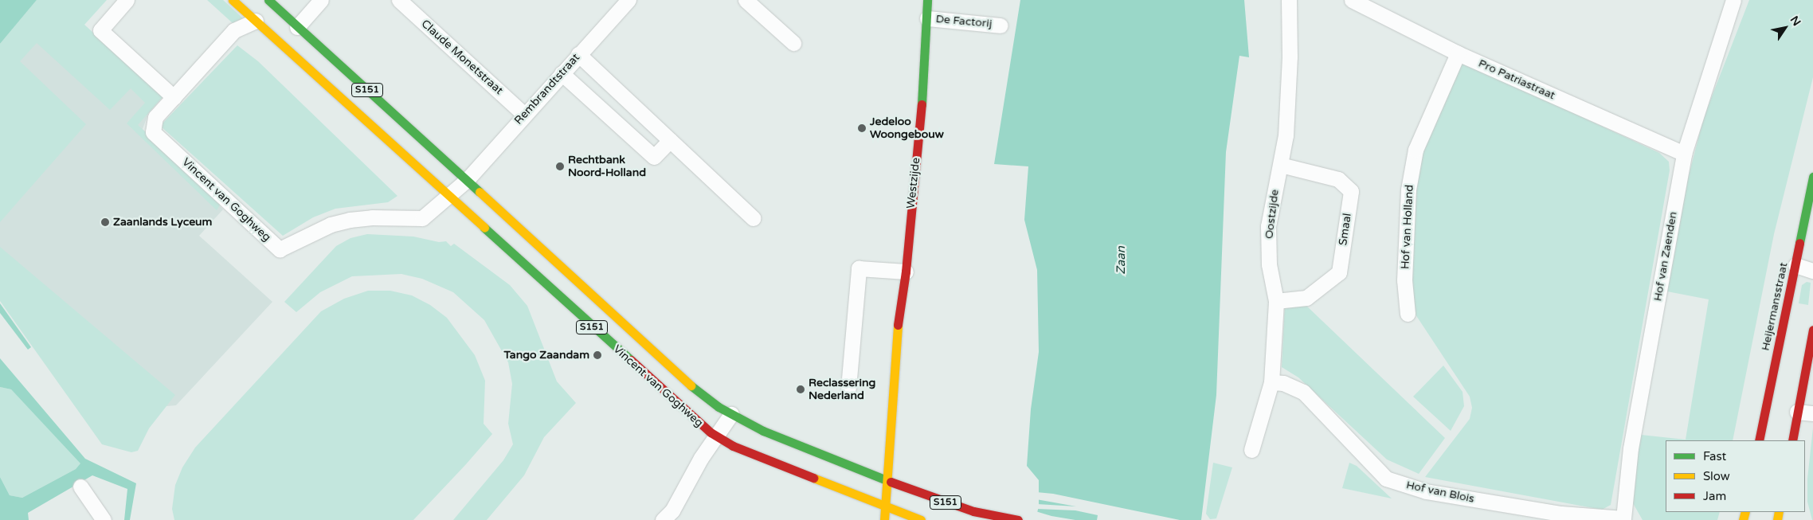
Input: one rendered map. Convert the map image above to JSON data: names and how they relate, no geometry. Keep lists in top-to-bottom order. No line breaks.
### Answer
{"streets":{"main road":["S151","Westzijde","Vincent van Goghweg","Heijermansstraat"],"street":["De Factorij","Claude Monetstraat","Pro Patriastraat","Rembrandtstraat","Oostzijde","Hof van Holland","Smaal","Hof van Zaenden","Hof van Blois"]},"crossings":[["De Factorij","Westzijde"],["Claude Monetstraat","Rembrandtstraat"],["Pro Patriastraat","Hof van Holland"],["Pro Patriastraat","Hof van Zaenden"],["Rembrandtstraat","Vincent van Goghweg"],["S151","Westzijde"],["S151","Vincent van Goghweg"],["Westzijde","Vincent van Goghweg"],["Oostzijde","Smaal"],["Oostzijde","Hof van Blois"],["Hof van Zaenden","Hof van Blois"]],"water":["Zaan"],"places":["Jedeloo Woongebouw","Rechtbank Noord-Holland","Zaanlands Lyceum","Tango Zaandam","Reclassering Nederland"],"legend":["Fast","Slow","Jam"],"north":"top right"}
